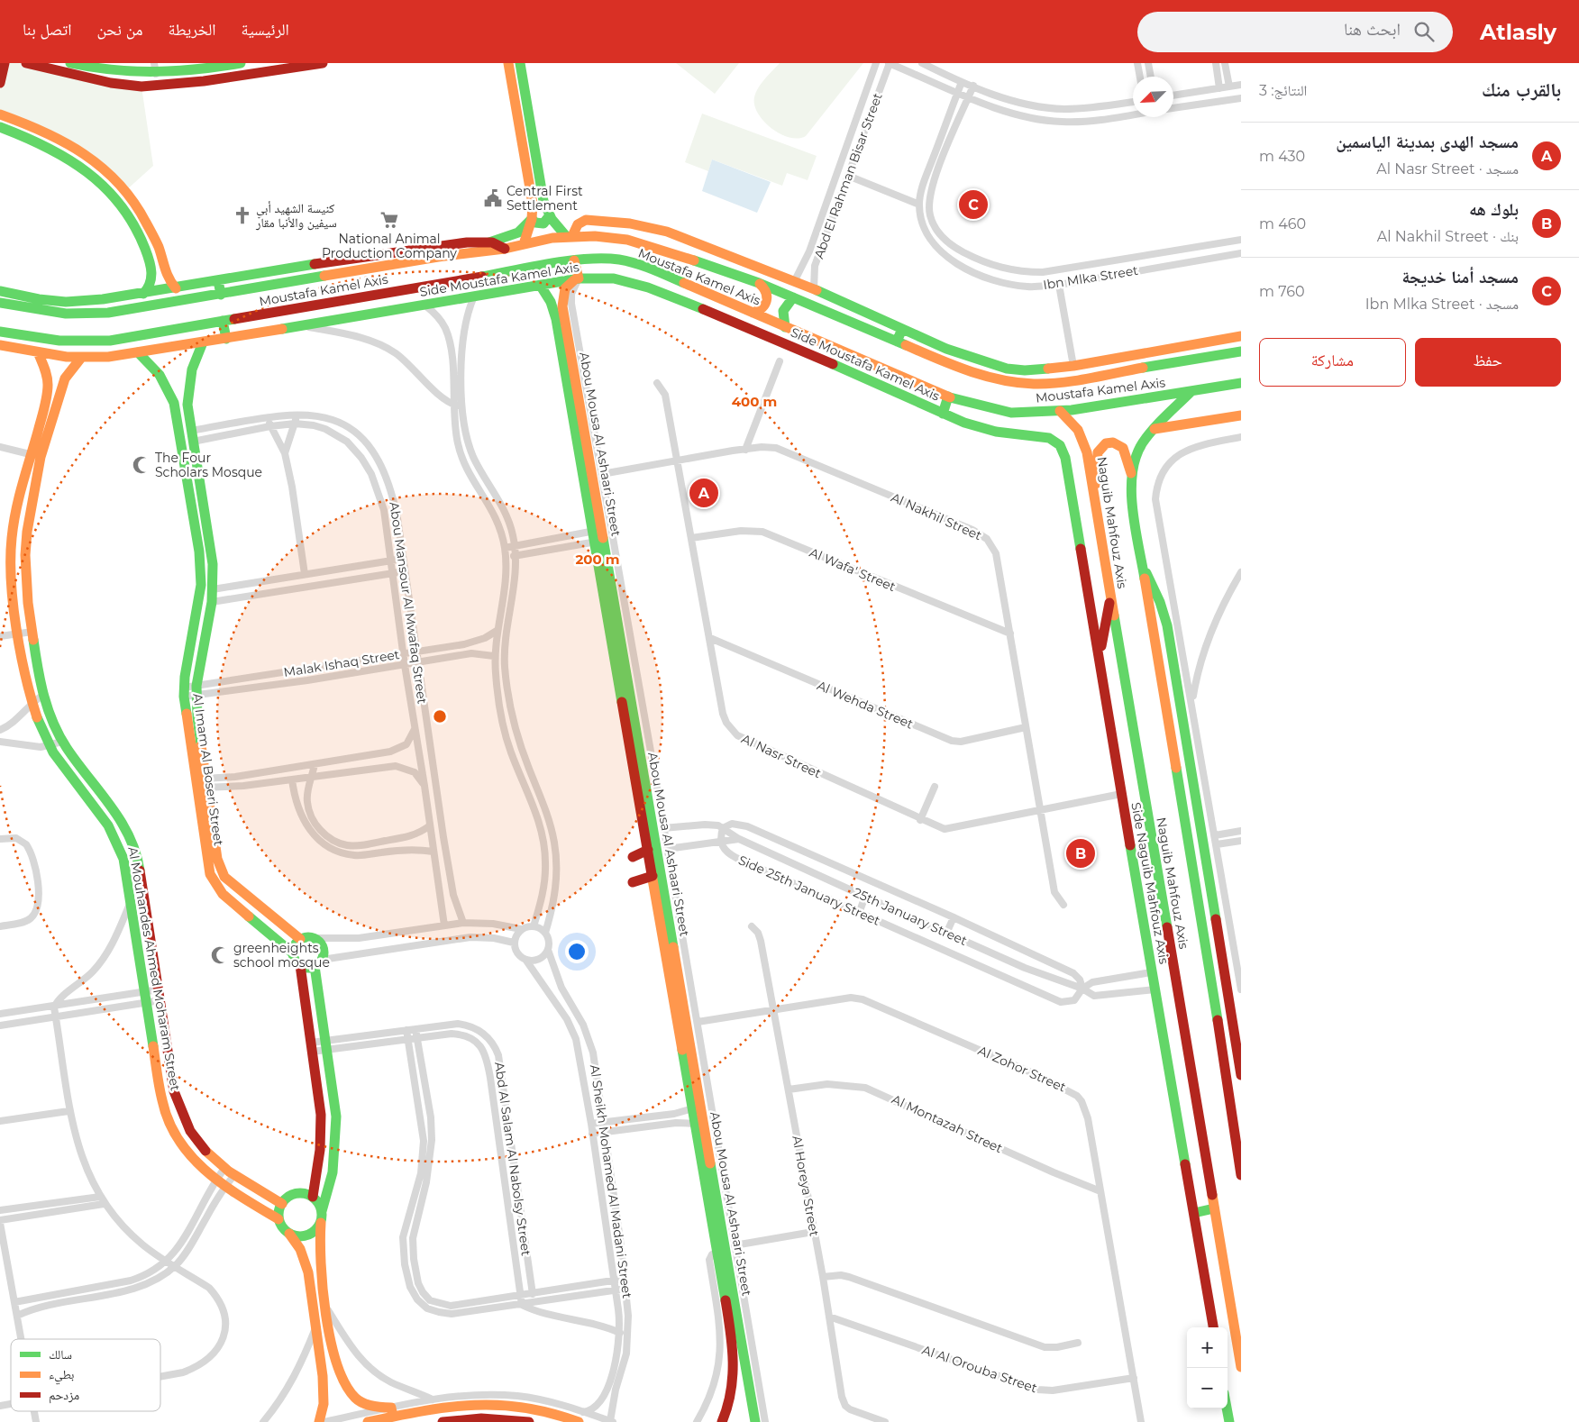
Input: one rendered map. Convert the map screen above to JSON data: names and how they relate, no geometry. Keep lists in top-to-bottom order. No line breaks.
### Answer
{"streets":{"street":["Abd El Rahman Bisar Street","Moustafa Kamel Axis","Ibn Mlka Street","Side Moustafa Kamel Axis","Abou Mousa Al Ashaari Street","Al Nakhil Street","Naguib Mahfouz Axis","Al Wafa' Street","Abou Mansour Al Mwafaq Street","Malak Ishaq Street","Al Wehda Street","Al Nasr Street","Al Imam Al Boseri Street","Side Naguib Mahfouz Axis","Side 25th January Street","25th January Street","Al Mouhandes Ahmed Moharam Street","Al Zohor Street","Al Montazah Street","Abd Al Salam Al Nabolsy Street","Al Sheikh Mohamed Al Madani Street","Al Horeya Street","Al Al Orouba Street"]},"crossings":[["Moustafa Kamel Axis","Naguib Mahfouz Axis"],["Side Moustafa Kamel Axis","Abou Mousa Al Ashaari Street"],["Side Moustafa Kamel Axis","Al Imam Al Boseri Street"],["Side Moustafa Kamel Axis","Side Naguib Mahfouz Axis"],["Side Moustafa Kamel Axis","Al Mouhandes Ahmed Moharam Street"],["Al Nakhil Street","Al Wafa' Street"],["Al Nakhil Street","Al Wehda Street"],["Al Nakhil Street","Al Nasr Street"],["Al Wafa' Street","Al Nasr Street"],["Abou Mansour Al Mwafaq Street","Malak Ishaq Street"],["Abou Mansour Al Mwafaq Street","Al Imam Al Boseri Street"],["Malak Ishaq Street","Al Imam Al Boseri Street"],["Al Wehda Street","Al Nasr Street"],["Al Nasr Street","Side Naguib Mahfouz Axis"],["Side Naguib Mahfouz Axis","25th January Street"],["Side 25th January Street","25th January Street"],["Al Zohor Street","Al Montazah Street"],["Al Zohor Street","Al Horeya Street"],["Al Zohor Street","Al Al Orouba Street"],["Al Montazah Street","Al Horeya Street"],["Al Horeya Street","Al Al Orouba Street"]],"places":{"public building":["Central First Settlement"],"church":["كنيسة الشهيد أبي سيفين والأنبا مقار"],"supermarket":["National Animal Production Company"],"mosque":["The Four Scholars Mosque","greenheights school mosque"]},"legend":["سالك","بطيء","مزدحم"],"north":"bottom left","page":{"header":"Atlasly","search":"ابحث هنا","nav":["الرئيسية","الخريطة","من نحن","اتصل بنا"],"heading":["بالقرب منك","النتائج: 3"],"list":[{"mark":"A","name":"مسجد الهدى بمدينة الياسمين","note":"مسجد · Al Nasr Street","value":"430 m"},{"mark":"B","name":"بلوك هه","note":"بنك · Al Nakhil Street","value":"460 m"},{"mark":"C","name":"مسجد أمنا خديجة","note":"مسجد · Ibn Mlka Street","value":"760 m"}],"pins":["C","A","B"],"buttons":["حفظ","مشاركة"],"map_buttons":["+","−"]},"rings":["400 m","200 m"]}
